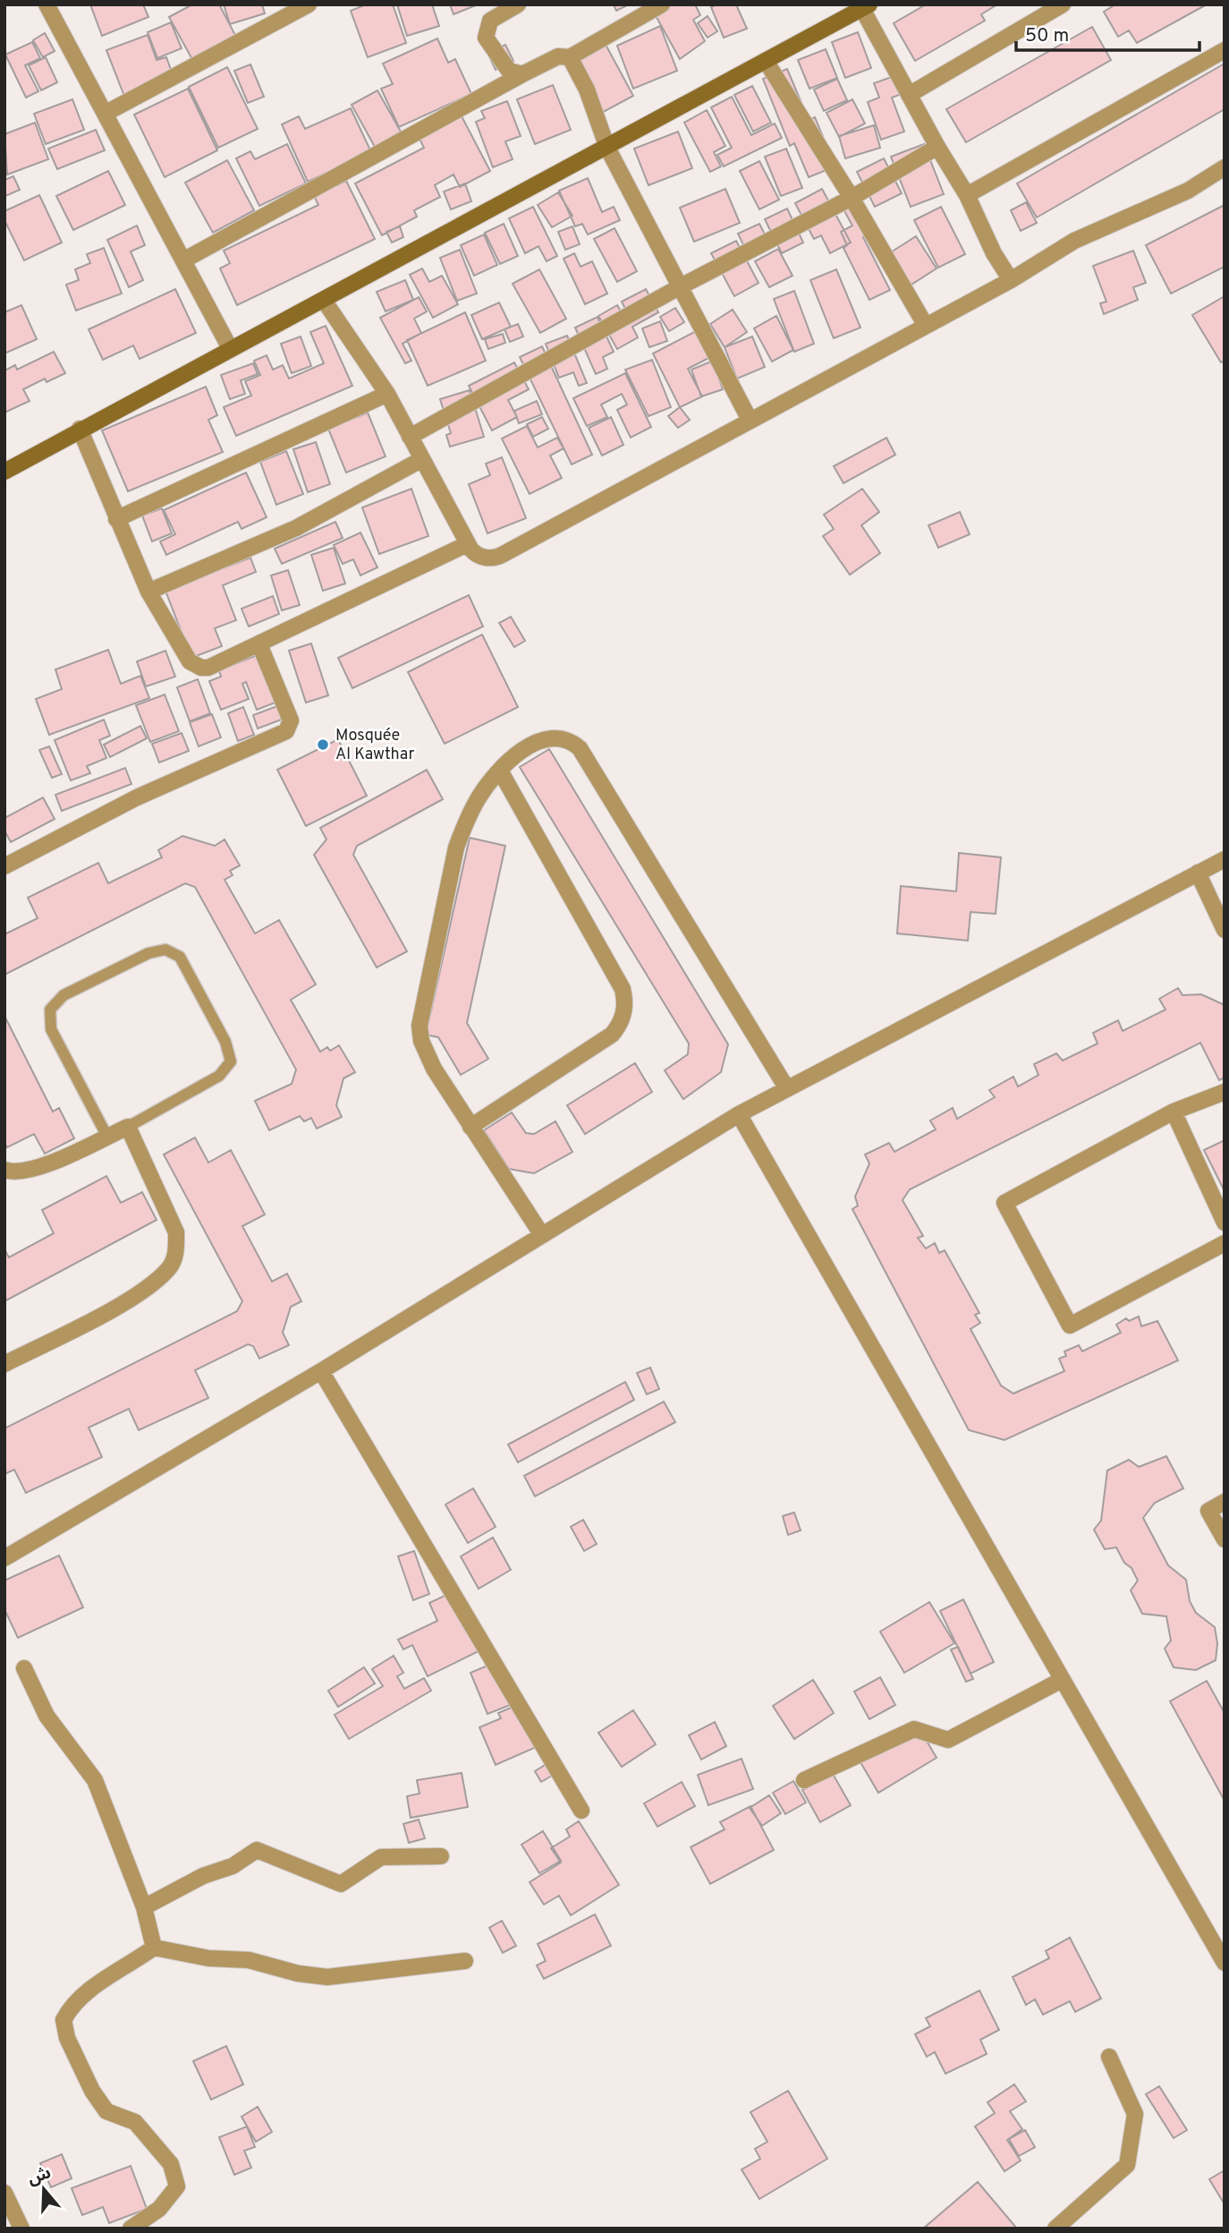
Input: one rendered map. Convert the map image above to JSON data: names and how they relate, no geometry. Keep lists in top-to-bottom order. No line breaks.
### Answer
{"places":["Mosquée Al Kawthar"],"scale_bar":"50 m","north":"top"}
